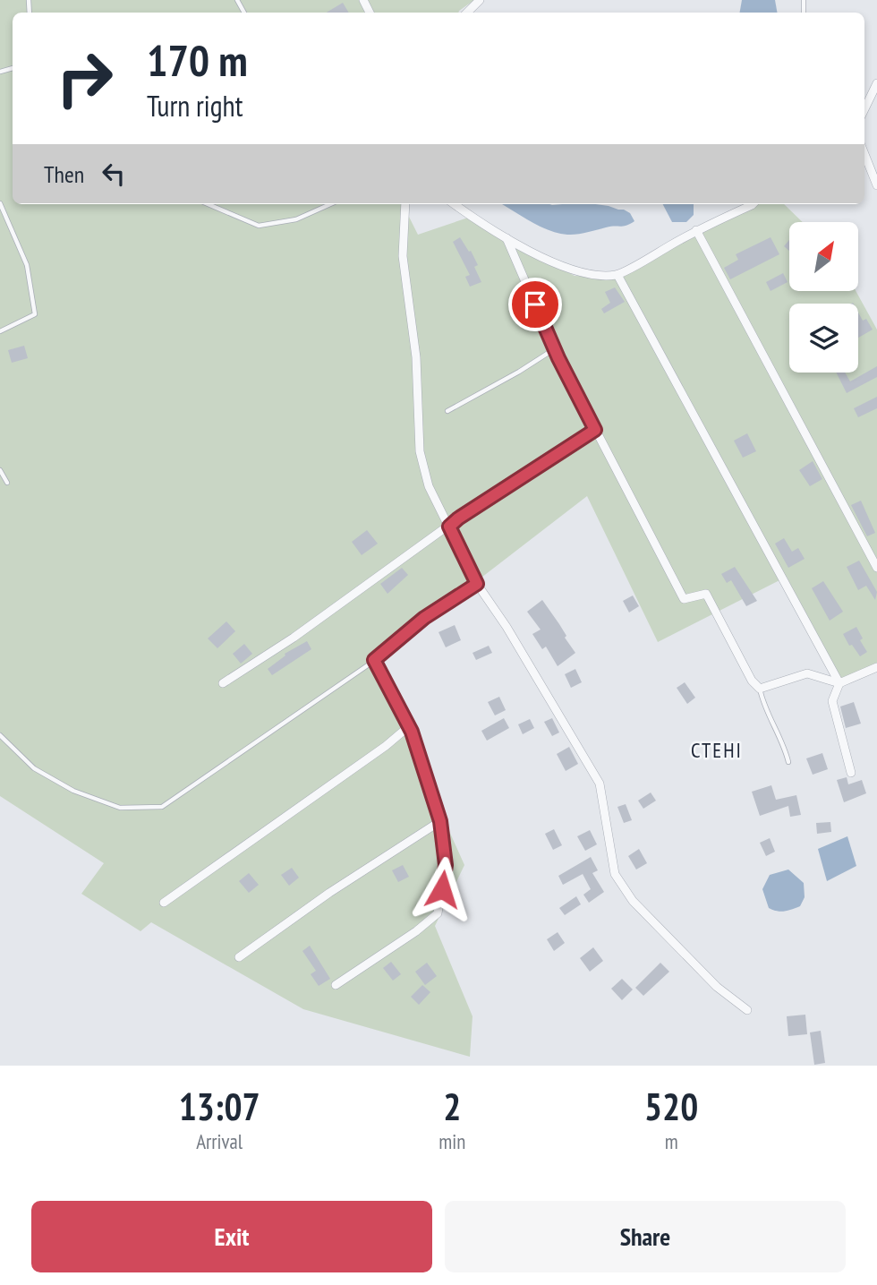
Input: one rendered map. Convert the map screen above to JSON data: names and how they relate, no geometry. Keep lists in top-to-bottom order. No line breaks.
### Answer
{"districts":["СТЕНІ"],"north":"top right","page":{"turn":["170 m","Turn right"],"then":"Then","eta":["13:07","Arrival","2","min","520","m"],"buttons":["Exit","Share"]}}
